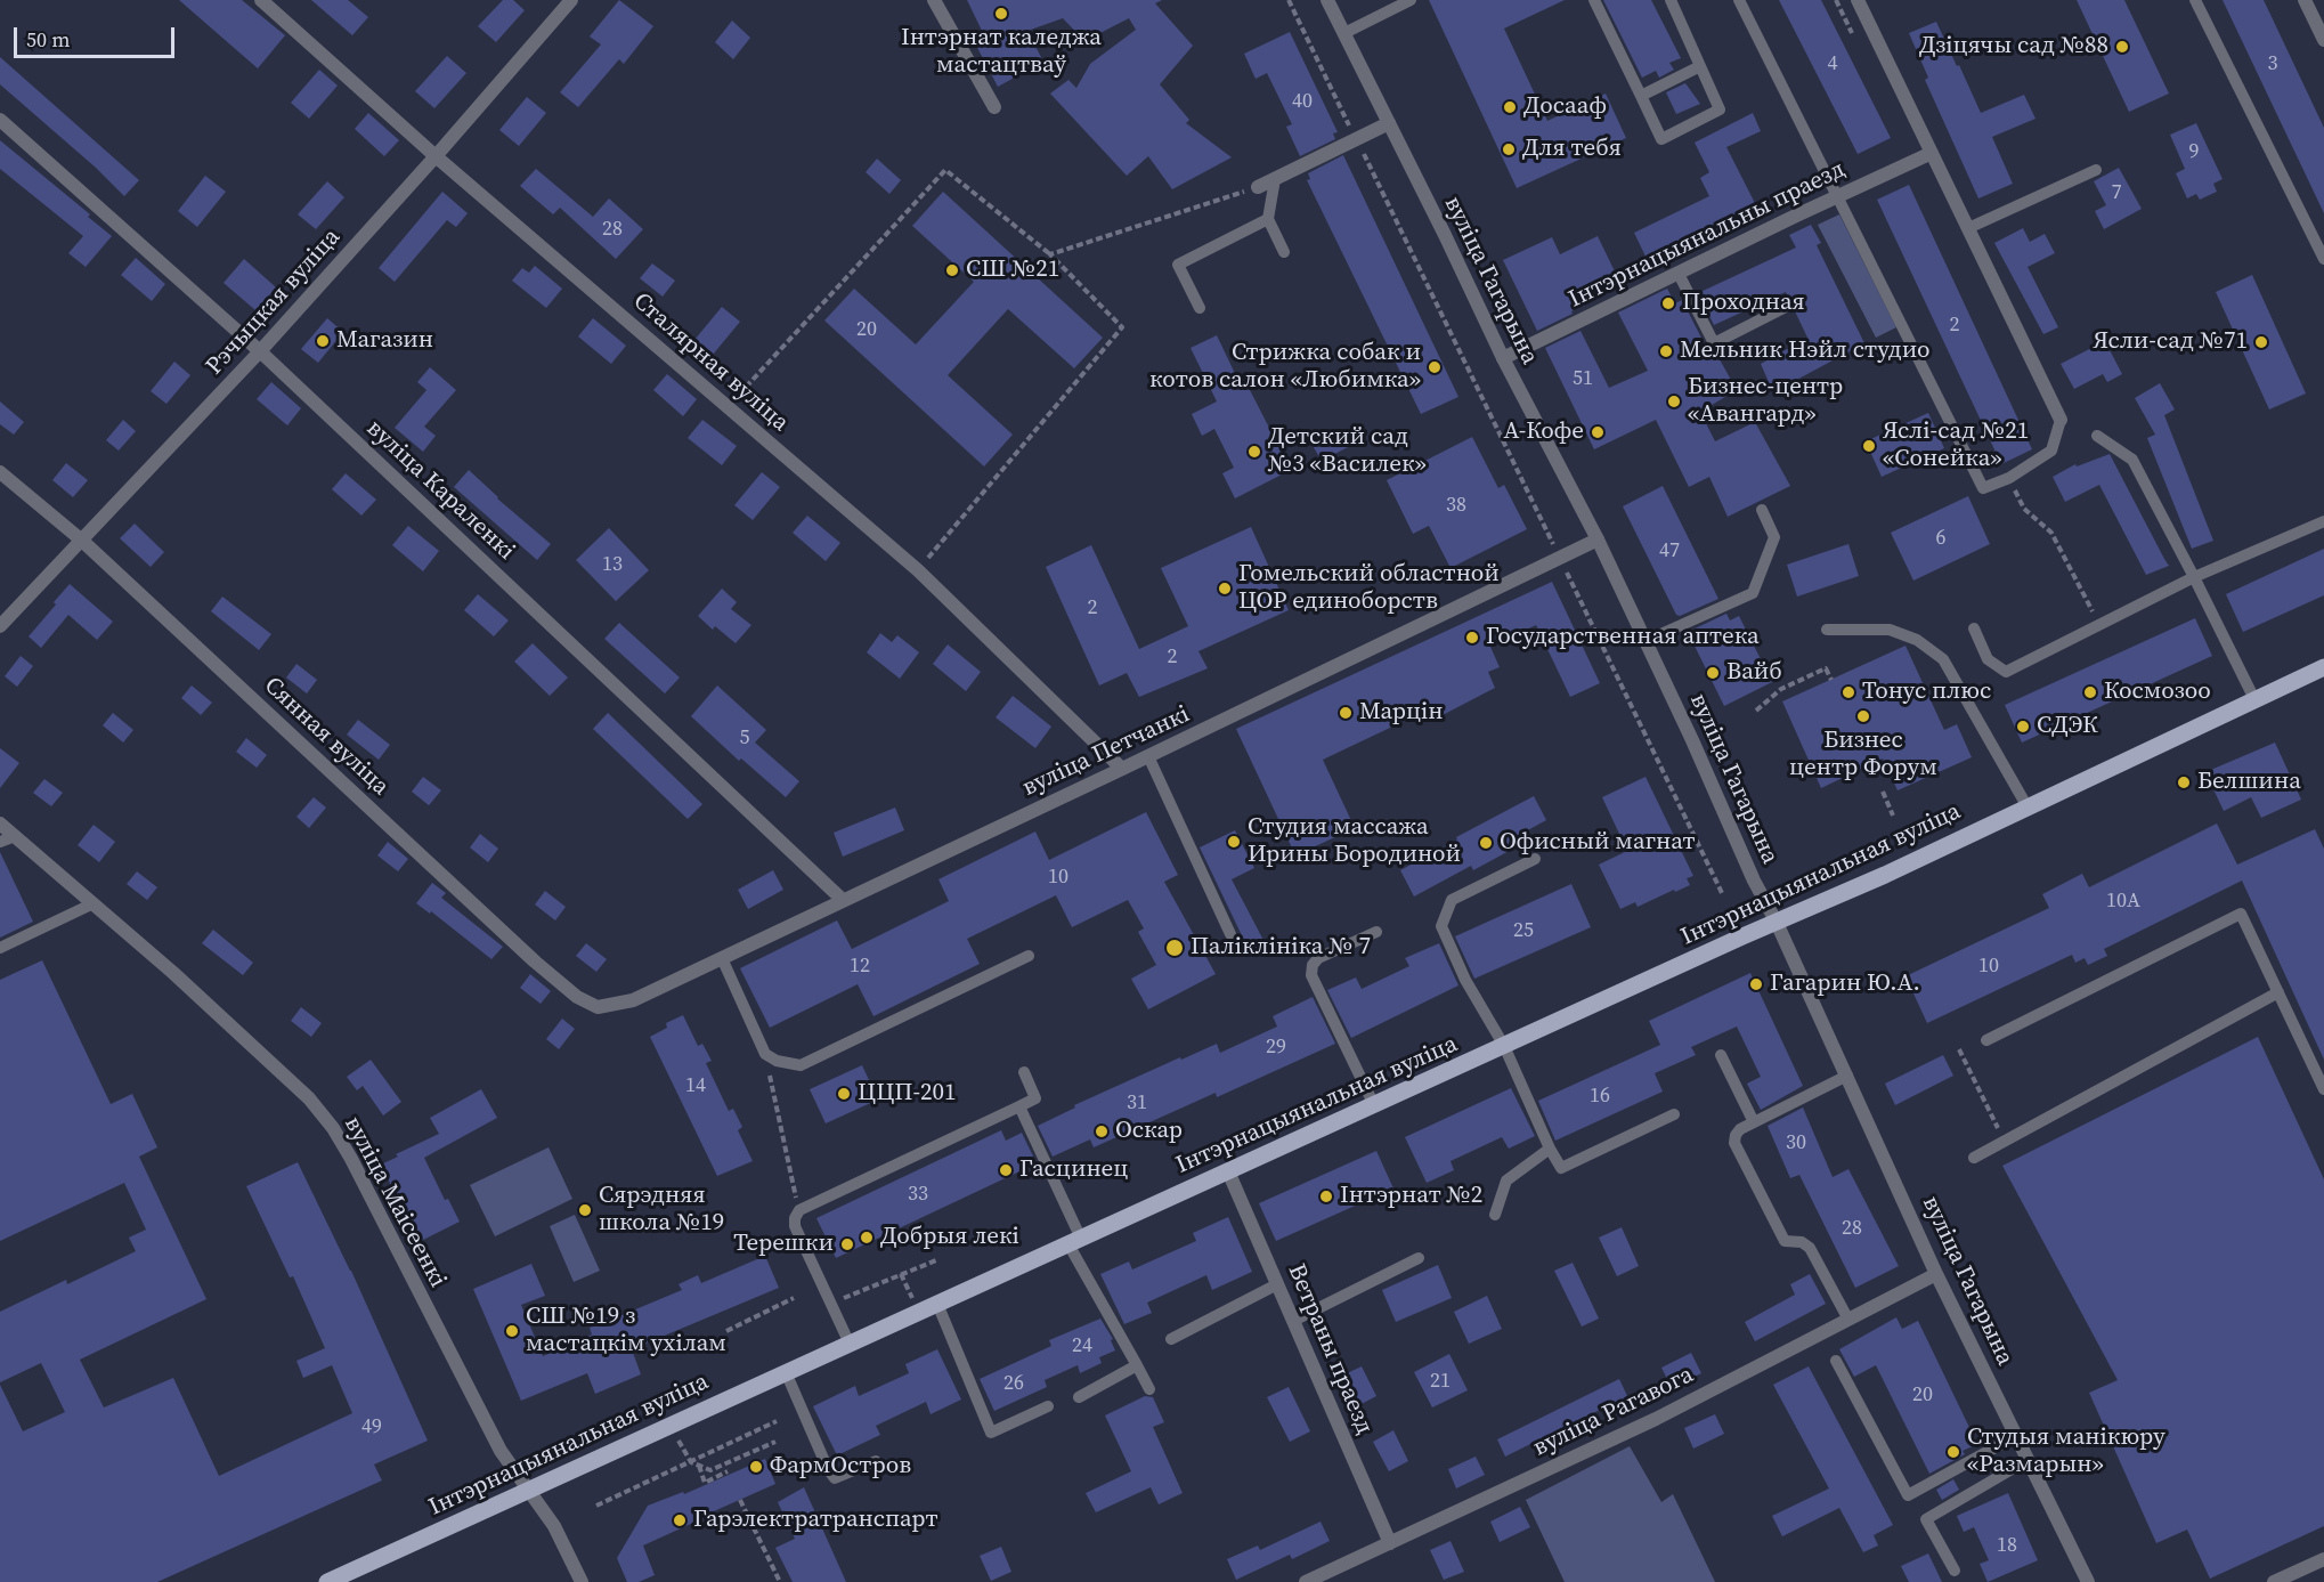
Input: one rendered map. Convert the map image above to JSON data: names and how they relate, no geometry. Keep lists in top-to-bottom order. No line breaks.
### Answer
{"streets":{"main road":["Інтэрнацыянальная вуліца"],"street":["Інтэрнацыянальны праезд","вуліца Гагарына","Рэчыцкая вуліца","Сталярная вуліца","вуліца Караленкі","Сянная вуліца","вуліца Петчанкі","вуліца Маісеенкі","Ветраны праезд","вуліца Рагавога"]},"crossings":[["Інтэрнацыянальны праезд","вуліца Гагарына"],["вуліца Гагарына","вуліца Петчанкі"],["вуліца Гагарына","Інтэрнацыянальная вуліца"],["вуліца Гагарына","вуліца Рагавога"],["Рэчыцкая вуліца","Сталярная вуліца"],["Рэчыцкая вуліца","вуліца Караленкі"],["Рэчыцкая вуліца","Сянная вуліца"],["Сталярная вуліца","вуліца Петчанкі"],["вуліца Караленкі","вуліца Петчанкі"],["Сянная вуліца","вуліца Петчанкі"],["Інтэрнацыянальная вуліца","вуліца Маісеенкі"],["Інтэрнацыянальная вуліца","Ветраны праезд"],["Ветраны праезд","вуліца Рагавога"]],"places":["Інтэрнат каледжа мастацтваў","Дзіцячы сад №88","Досааф","Для тебя","СШ №21","Проходная","Магазин","Ясли-сад №71","Мельник Нэйл студио","Стрижка собак и котов салон «Любимка»","Бизнес-центр «Авангард»","А-Кофе","Яслі-сад №21 «Сонейка»","Детский сад №3 «Василек»","Гомельский областной ЦОР единоборств","Государственная аптека","Вайб","Тонус плюс","Космозоо","Марцін","Бизнес центр Форум","СДЭК","Белшина","Студия массажа Ирины Бородиной","Офисный магнат","Паліклініка № 7","Гагарин Ю.А.","ЦЦП-201","Оскар","Гасцинец","Інтэрнат №2","Сярэдняя школа №19","Добрыя лекі","Терешки","СШ №19 з мастацкім ухілам","Студыя манікюру «Размарын»","ФармОстров","Гарэлектратранспарт"],"house_numbers":["4","3","40","9","7","28","2","20","51","38","6","47","13","2","2","5","10","10А","25","12","10","29","14","16","31","30","33","28","24","21","26","20","49","18"],"scale_bar":"50 m"}
